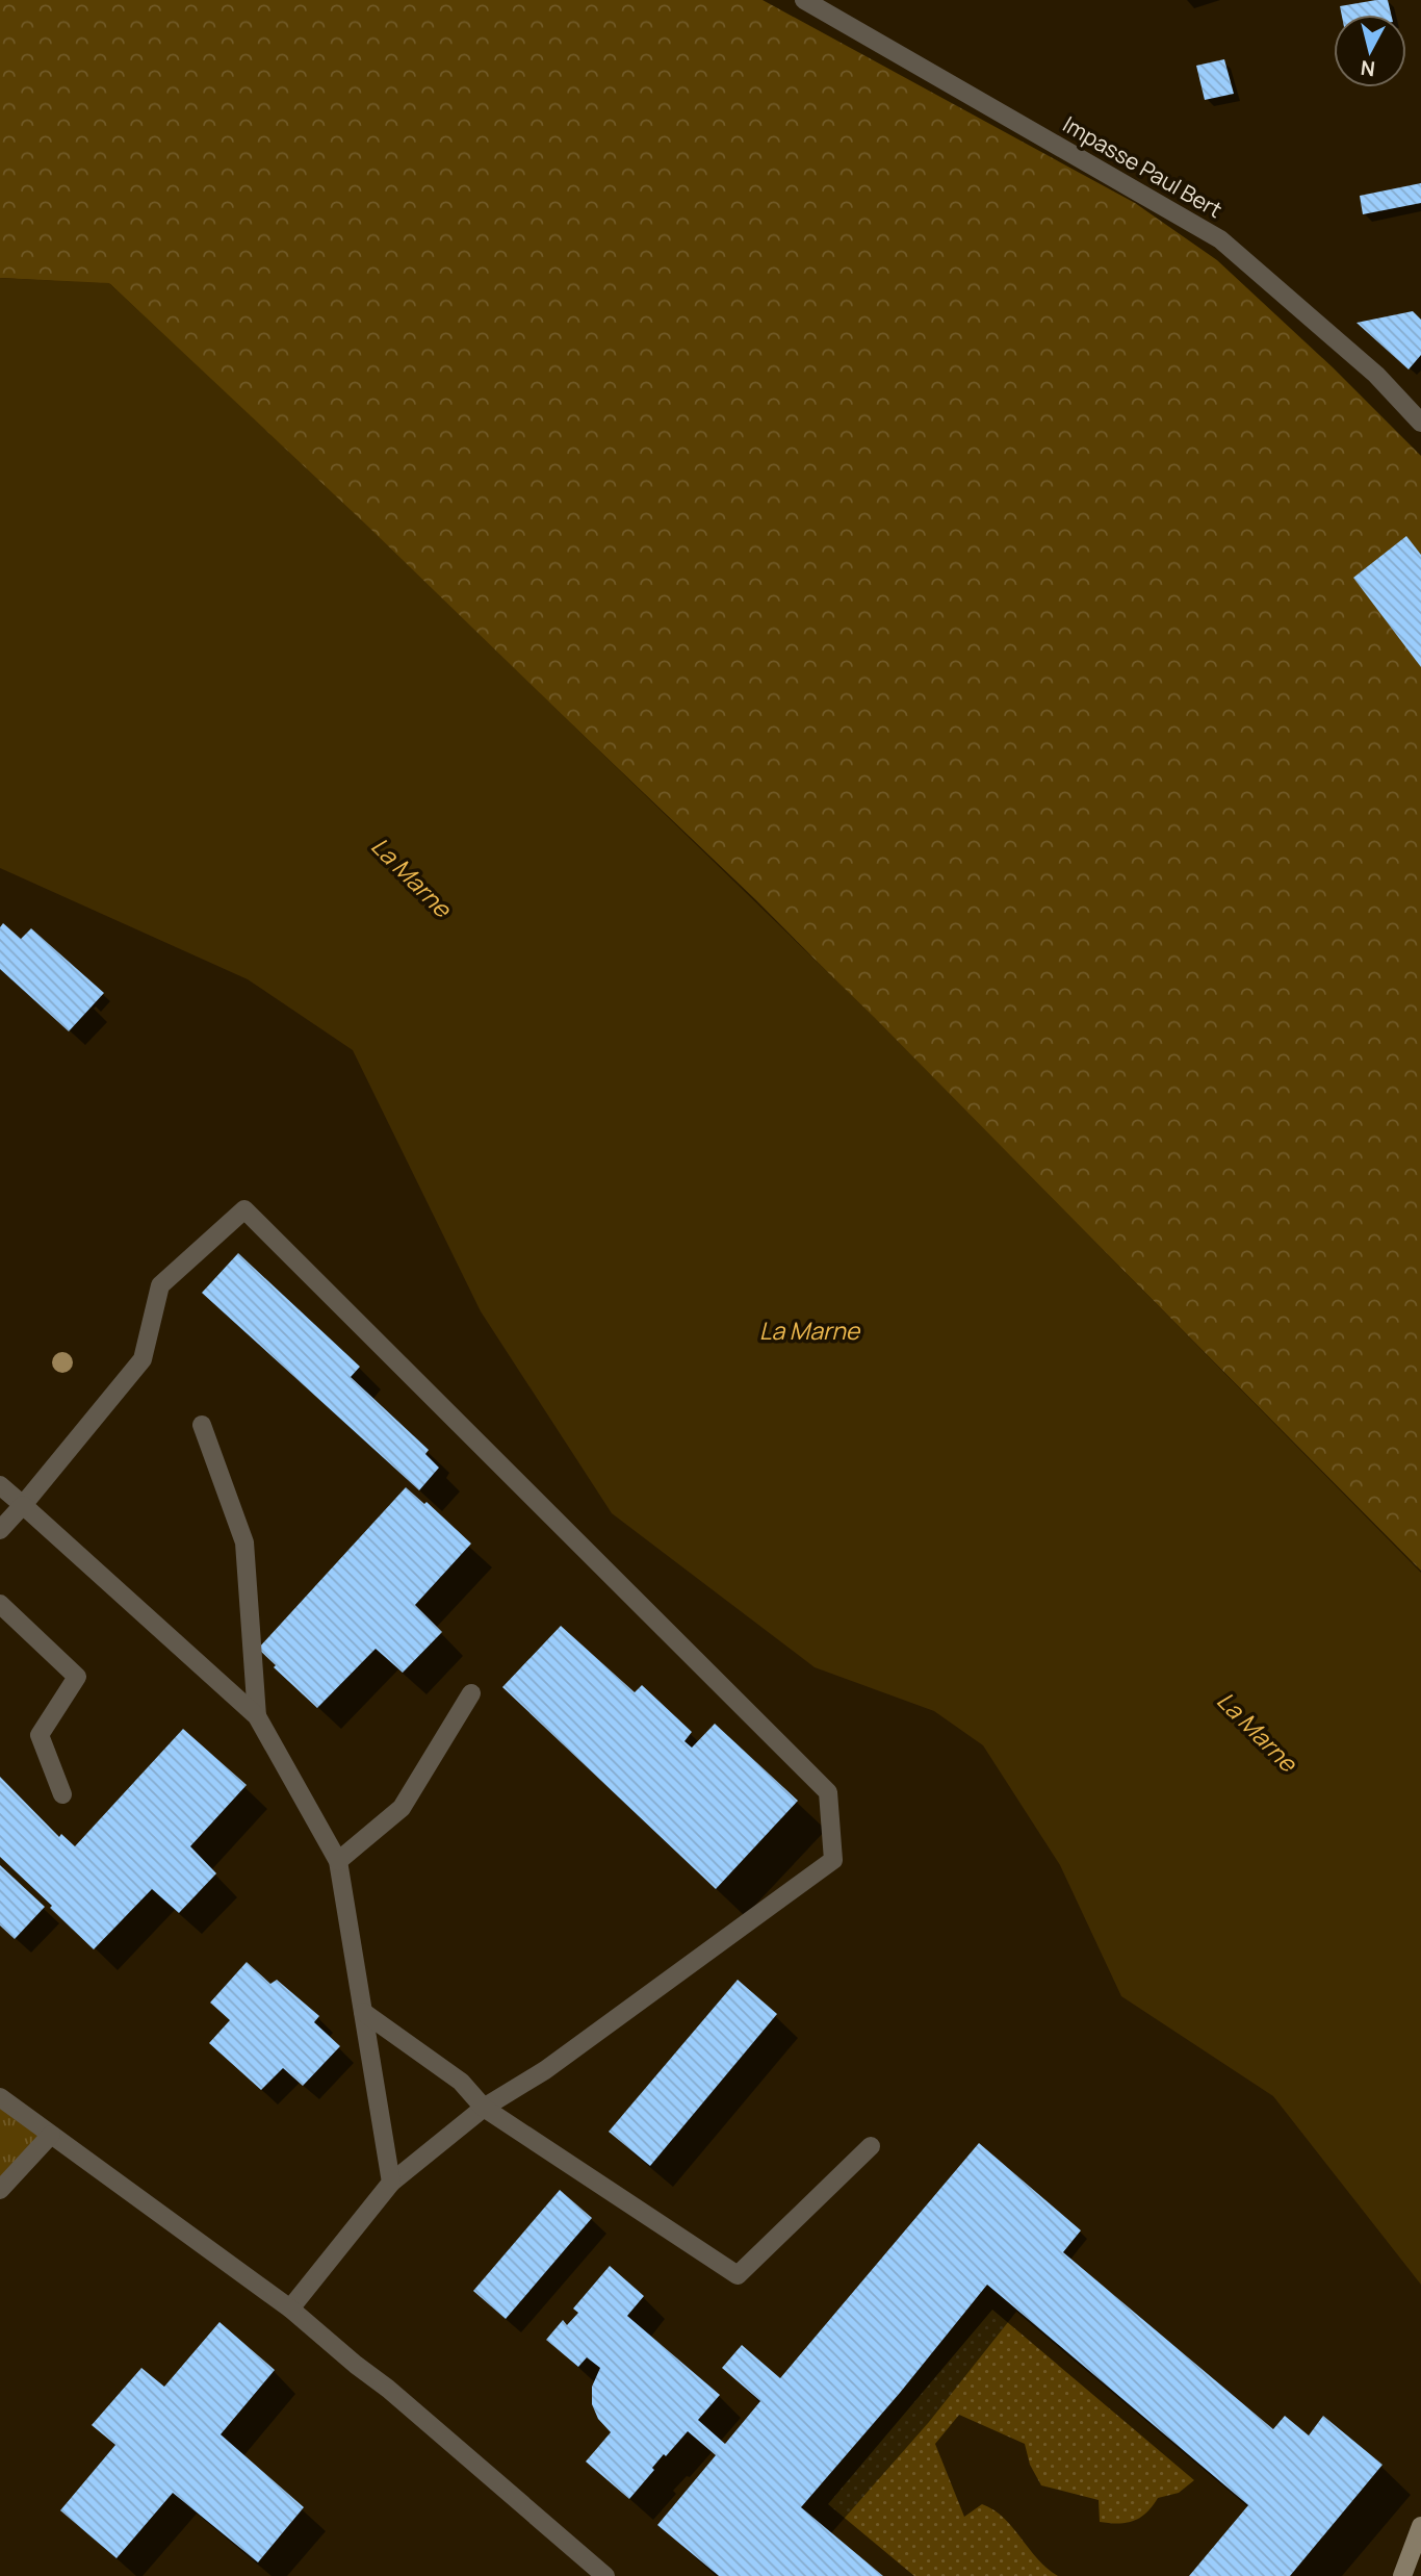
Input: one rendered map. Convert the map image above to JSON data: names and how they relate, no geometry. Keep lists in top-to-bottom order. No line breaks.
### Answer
{"streets":{"street":["Impasse Paul Bert"]},"water":["La Marne"],"north":"bottom"}
